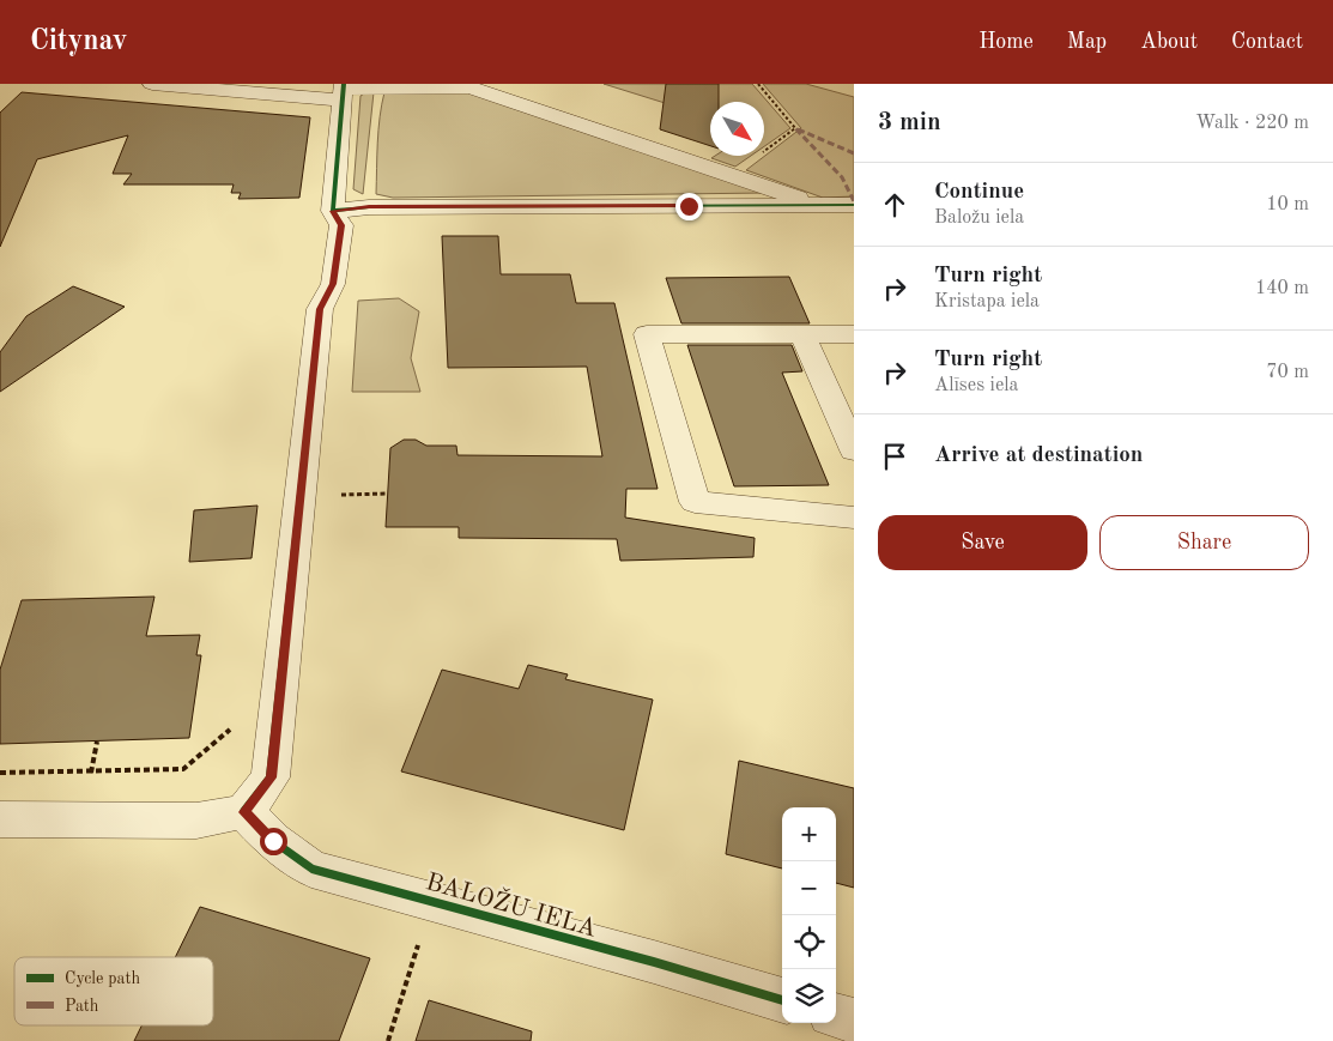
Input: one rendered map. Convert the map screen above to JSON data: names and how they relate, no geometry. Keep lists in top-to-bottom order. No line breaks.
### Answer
{"streets":{"street":["BALOŽU IELA"]},"legend":["Cycle path","Path"],"north":"bottom right","page":{"header":"Citynav","nav":["Home","Map","About","Contact"],"heading":["3 min","Walk · 220 m"],"list":[["Continue","Baložu iela","10 m"],["Turn right","Kristapa iela","140 m"],["Turn right","Alīses iela","70 m"],"Arrive at destination"],"buttons":["Save","Share"],"map_buttons":["+","−"]}}
